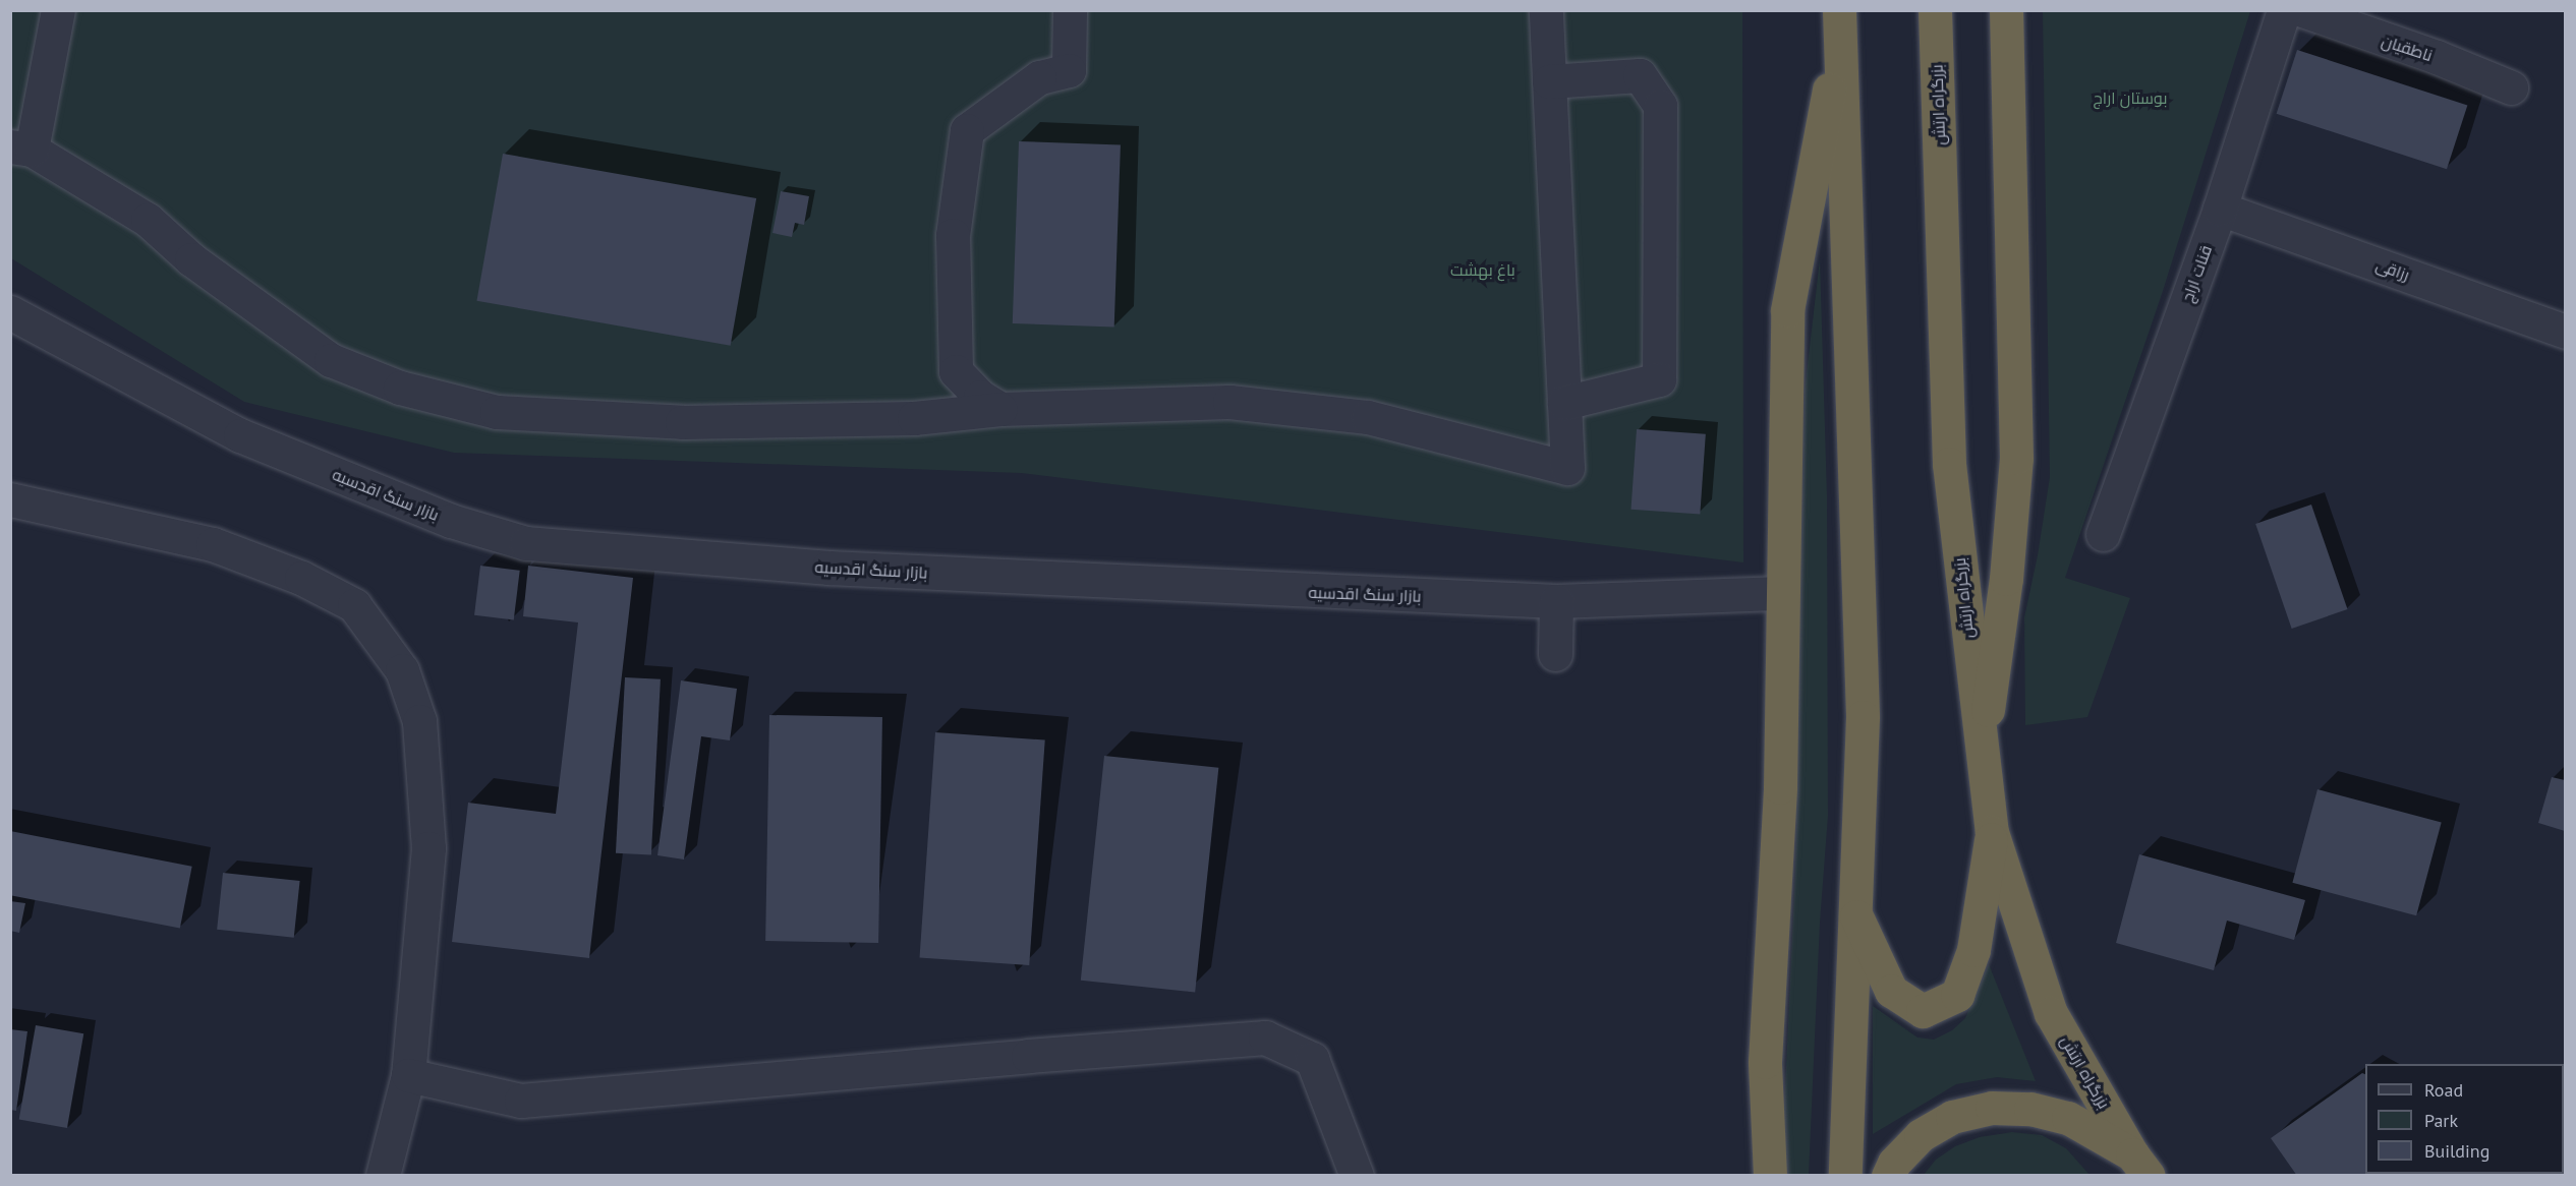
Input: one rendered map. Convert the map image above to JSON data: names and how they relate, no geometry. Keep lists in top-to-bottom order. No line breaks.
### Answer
{"streets":{"highway":["بزرگراه ارتش"],"street":["ناطقیان","رزاقی","قنات اراج","بازار سنگ اقدسیه"]},"crossings":[["رزاقی","قنات اراج"]],"parks":["بوستان اراج","باغ بهشت"],"legend":["Road","Park","Building"]}
